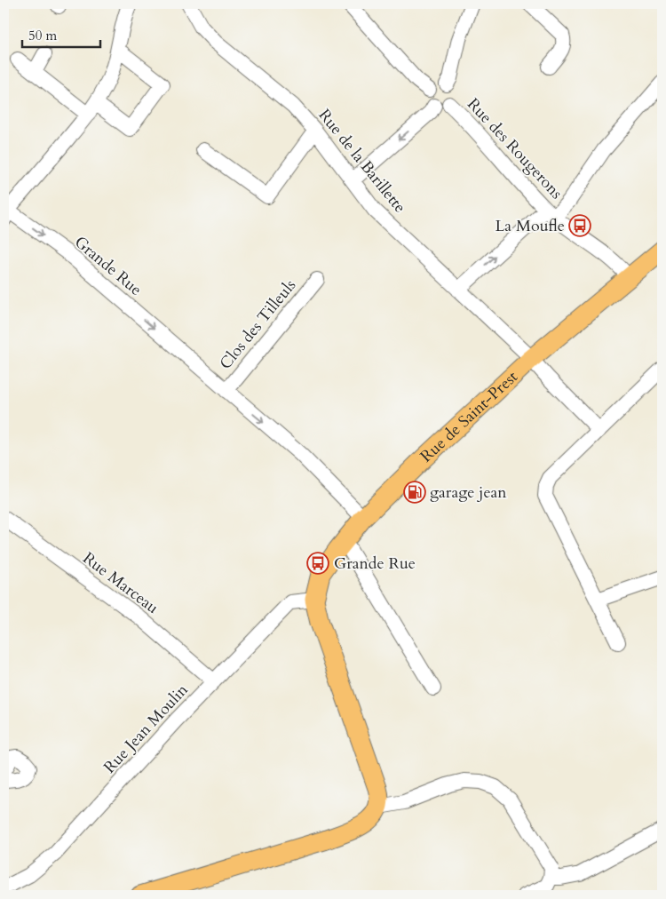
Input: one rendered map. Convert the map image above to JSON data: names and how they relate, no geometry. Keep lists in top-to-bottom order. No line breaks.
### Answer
{"streets":{"main road":["Rue de Saint-Prest"],"street":["Rue des Rougerons","Rue de la Barillette","Grande Rue","Clos des Tilleuls","Rue Marceau","Rue Jean Moulin"]},"crossings":[["Rue des Rougerons","Rue de Saint-Prest"],["Rue de la Barillette","Rue de Saint-Prest"],["Grande Rue","Clos des Tilleuls"],["Grande Rue","Rue de Saint-Prest"],["Rue de Saint-Prest","Rue Jean Moulin"],["Rue Marceau","Rue Jean Moulin"]],"one_way":["Grande Rue"],"places":{"bus stop":["La Moufle","Grande Rue"],"fuel station":["garage jean"]},"scale_bar":"50 m"}
